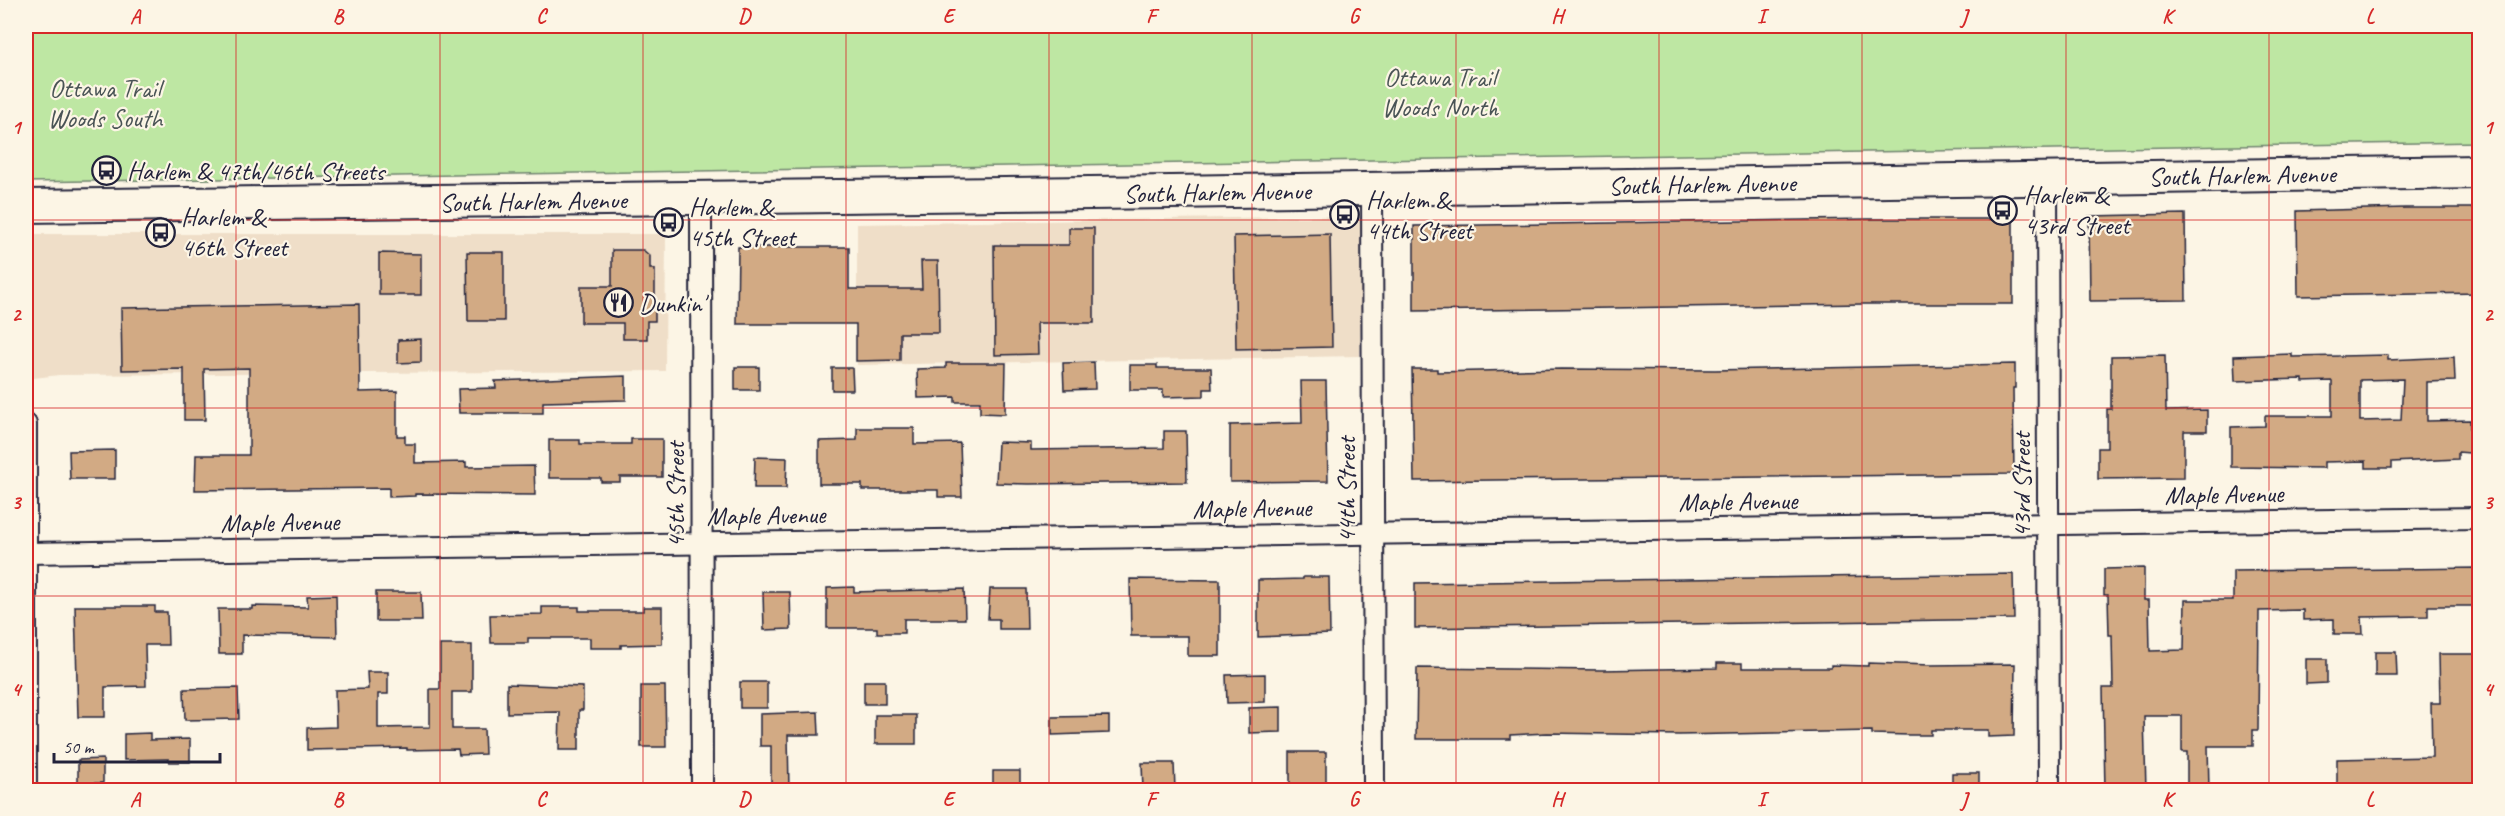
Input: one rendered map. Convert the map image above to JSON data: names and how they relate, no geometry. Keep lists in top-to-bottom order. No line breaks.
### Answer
{"streets":{"main road":["South Harlem Avenue"],"street":["43rd Street","44th Street","Maple Avenue","45th Street"]},"crossings":[["South Harlem Avenue","43rd Street"],["South Harlem Avenue","44th Street"],["South Harlem Avenue","45th Street"],["43rd Street","Maple Avenue"],["44th Street","Maple Avenue"],["Maple Avenue","45th Street"]],"parks":["Ottawa Trail Woods North","Ottawa Trail Woods South"],"places":{"bus stop":["Harlem & 47th/46th Streets","Harlem & 43rd Street","Harlem & 44th Street","Harlem & 45th Street","Harlem & 46th Street"],"restaurant":["Dunkin'"]},"scale_bar":"50 m","grid":{"columns":["A","B","C","D","E","F","G","H","I","J","K","L"],"rows":["1","2","3","4"]}}
